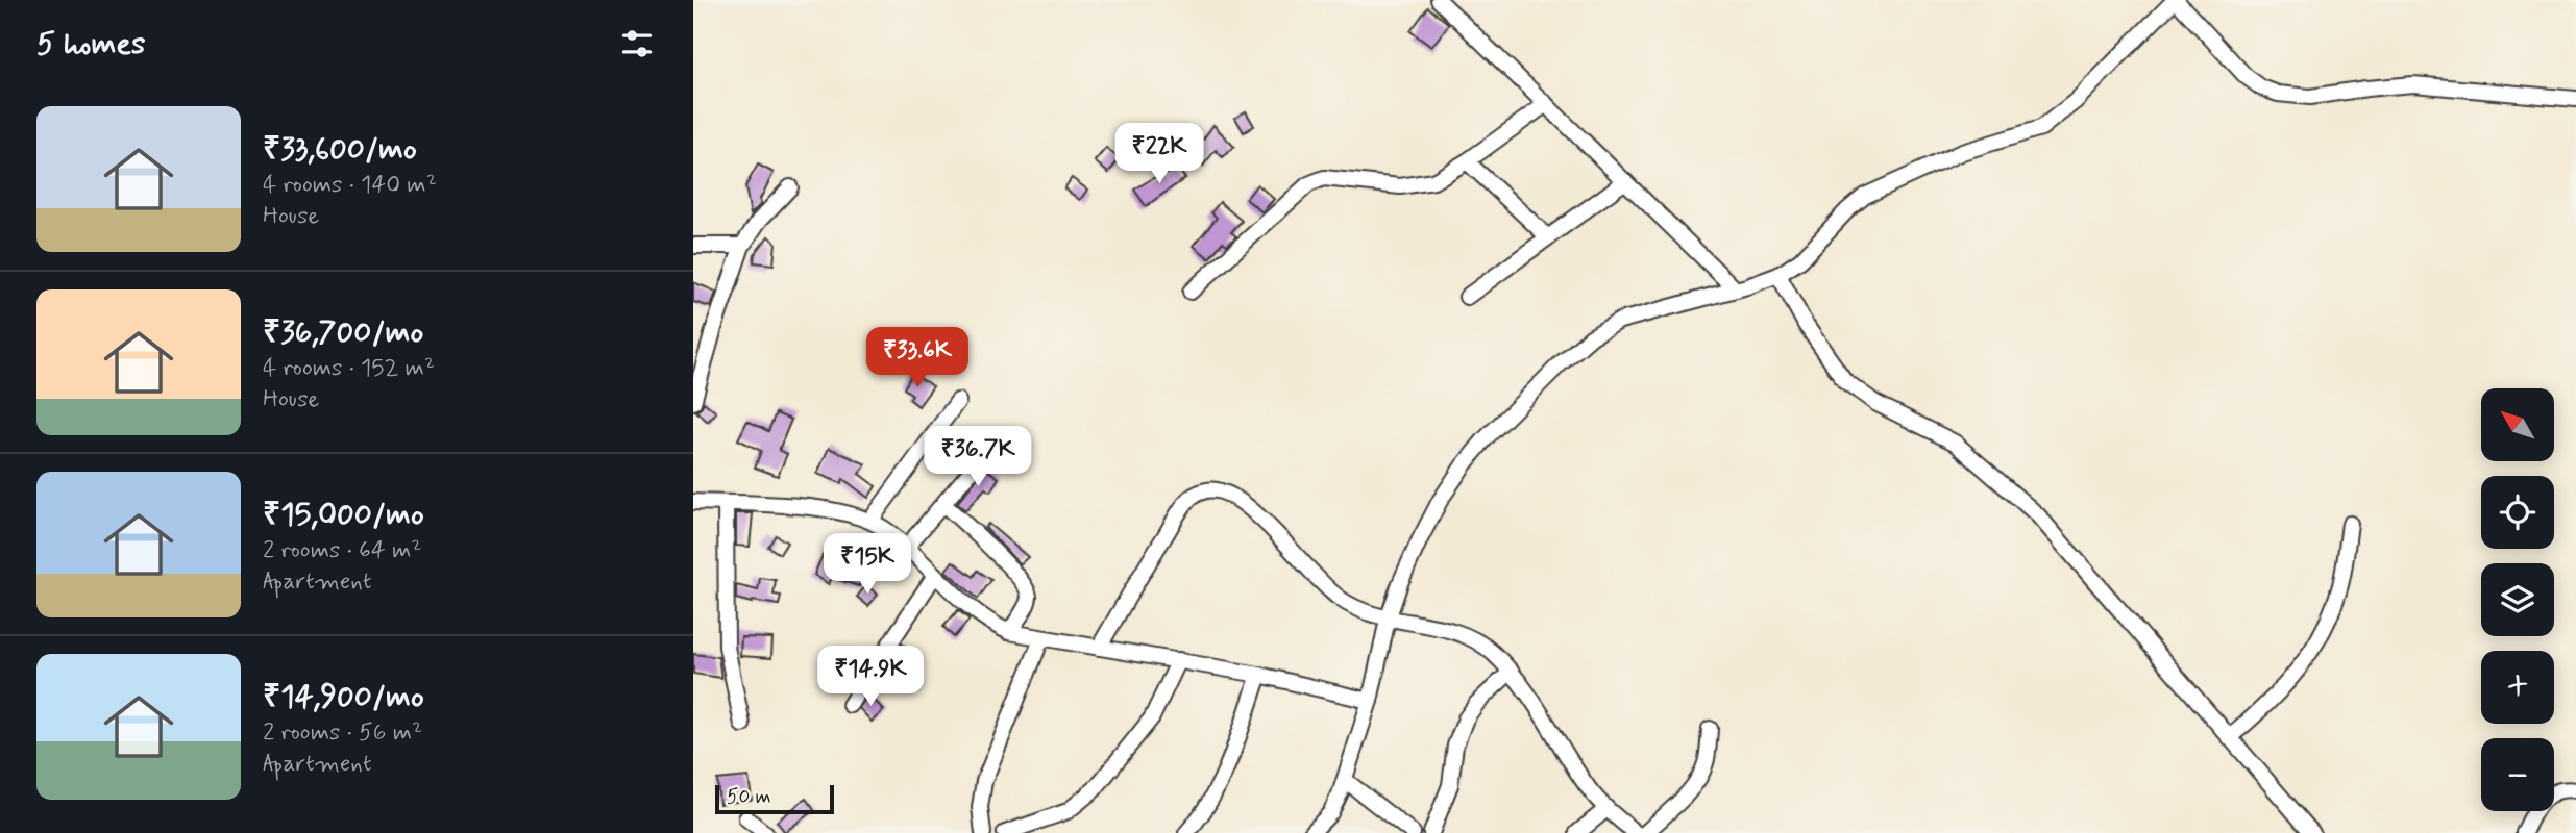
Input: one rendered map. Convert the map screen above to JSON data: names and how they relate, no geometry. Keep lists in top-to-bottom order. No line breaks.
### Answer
{"scale_bar":"50 m","north":"top left","page":{"heading":"5 homes","list":[{"name":"₹33,600/mo","note":"4 rooms · 140 m² · House"},{"name":"₹36,700/mo","note":"4 rooms · 152 m² · House"},{"name":"₹15,000/mo","note":"2 rooms · 64 m² · Apartment"},{"name":"₹14,900/mo","note":"2 rooms · 56 m² · Apartment"}],"price":["₹22K","₹33.6K","₹36.7K","₹15K","₹14.9K"],"map_buttons":["+","−"],"scale":"50 m"}}
